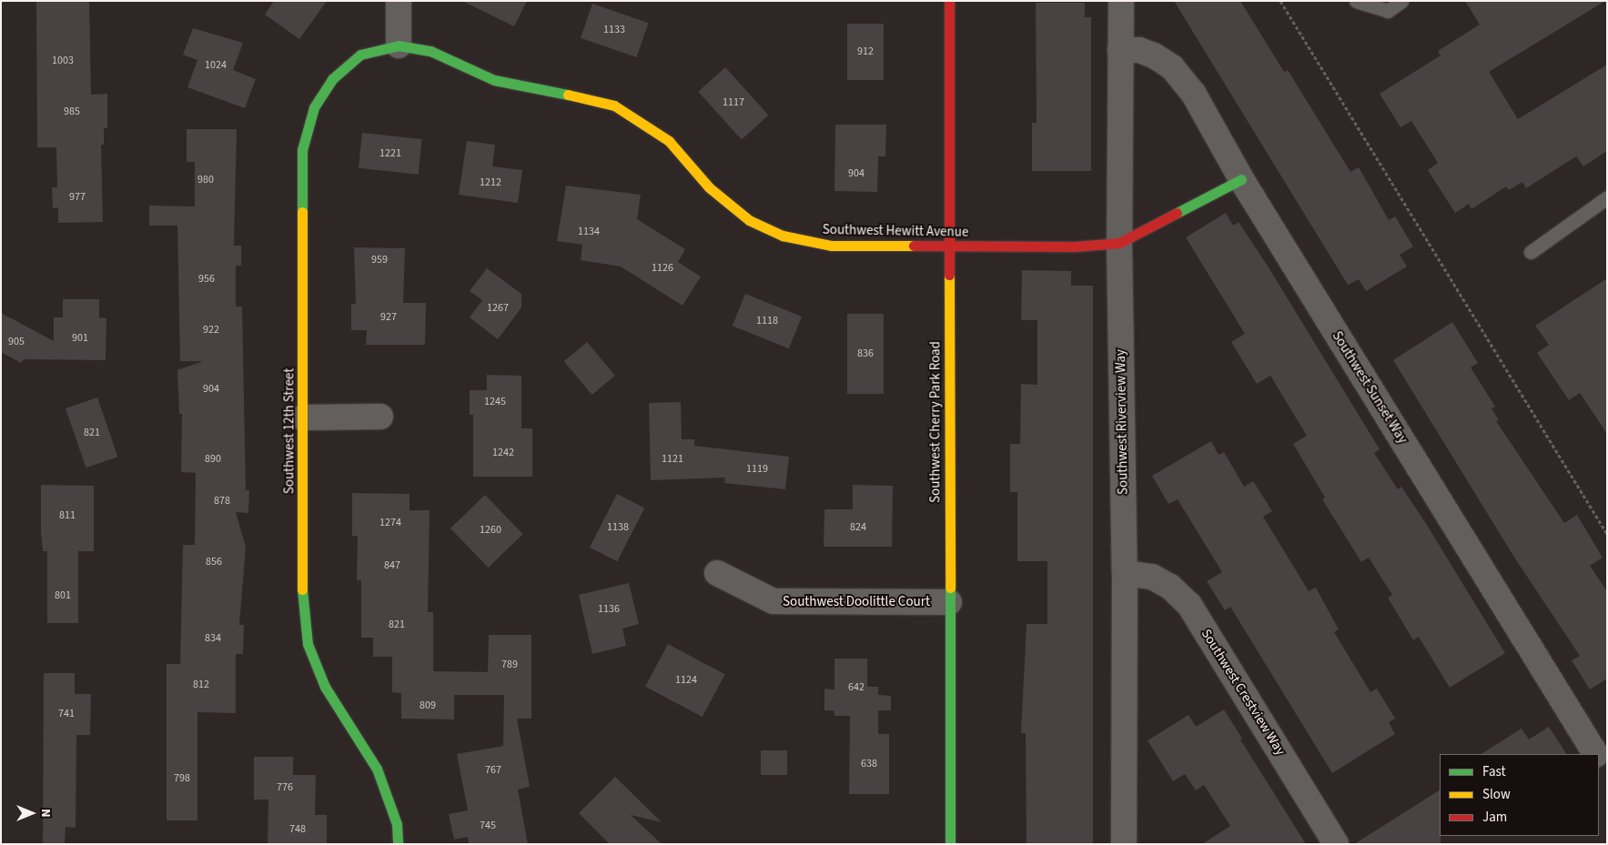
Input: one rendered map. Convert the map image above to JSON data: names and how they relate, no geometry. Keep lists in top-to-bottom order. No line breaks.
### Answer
{"streets":{"street":["Southwest Hewitt Avenue","Southwest Sunset Way","Southwest Cherry Park Road","Southwest Riverview Way","Southwest 12th Street","Southwest Doolittle Court","Southwest Crestview Way"]},"crossings":[["Southwest Hewitt Avenue","Southwest Sunset Way"],["Southwest Hewitt Avenue","Southwest Cherry Park Road"],["Southwest Hewitt Avenue","Southwest Riverview Way"],["Southwest Hewitt Avenue","Southwest 12th Street"],["Southwest Sunset Way","Southwest Riverview Way"],["Southwest Cherry Park Road","Southwest Doolittle Court"],["Southwest Riverview Way","Southwest Crestview Way"]],"house_numbers":["1133","912","1003","1024","1117","985","1221","904","980","1212","977","1134","959","1126","956","1267","927","1118","922","901","905","836","904","1245","821","1242","890","1121","1119","878","811","1274","1138","824","1260","856","847","801","1136","821","834","789","1124","812","642","809","741","638","767","798","776","745","748"],"legend":["Fast","Slow","Jam"],"north":"right"}
